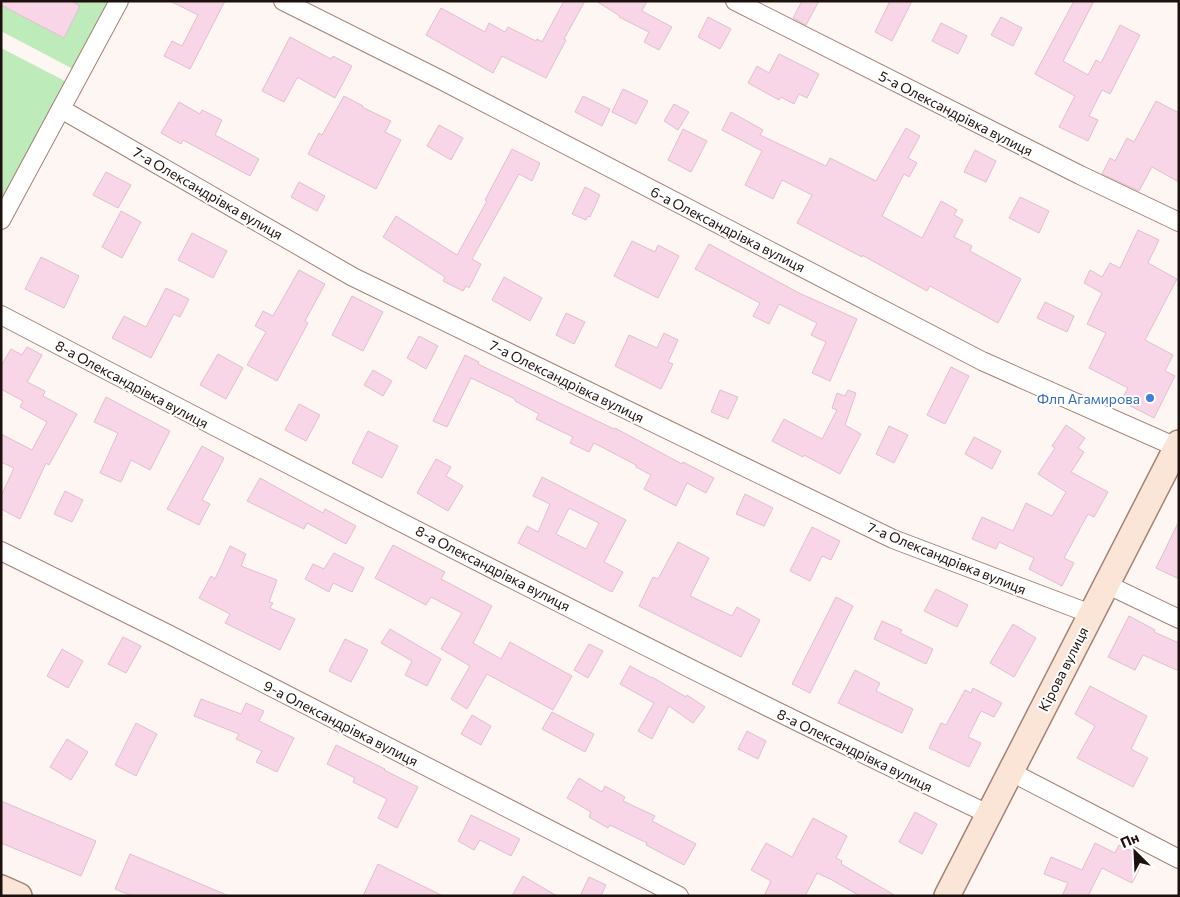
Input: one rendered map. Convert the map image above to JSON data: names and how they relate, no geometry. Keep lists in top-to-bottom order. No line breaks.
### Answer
{"streets":{"street":["5-а Олександрівка вулиця","7-а Олександрівка вулиця","6-а Олександрівка вулиця","8-а Олександрівка вулиця","Кірова вулиця","9-а Олександрівка вулиця"]},"crossings":[["7-а Олександрівка вулиця","Кірова вулиця"],["6-а Олександрівка вулиця","Кірова вулиця"],["8-а Олександрівка вулиця","Кірова вулиця"]],"places":["Флп Агамирова"],"north":"top left"}
